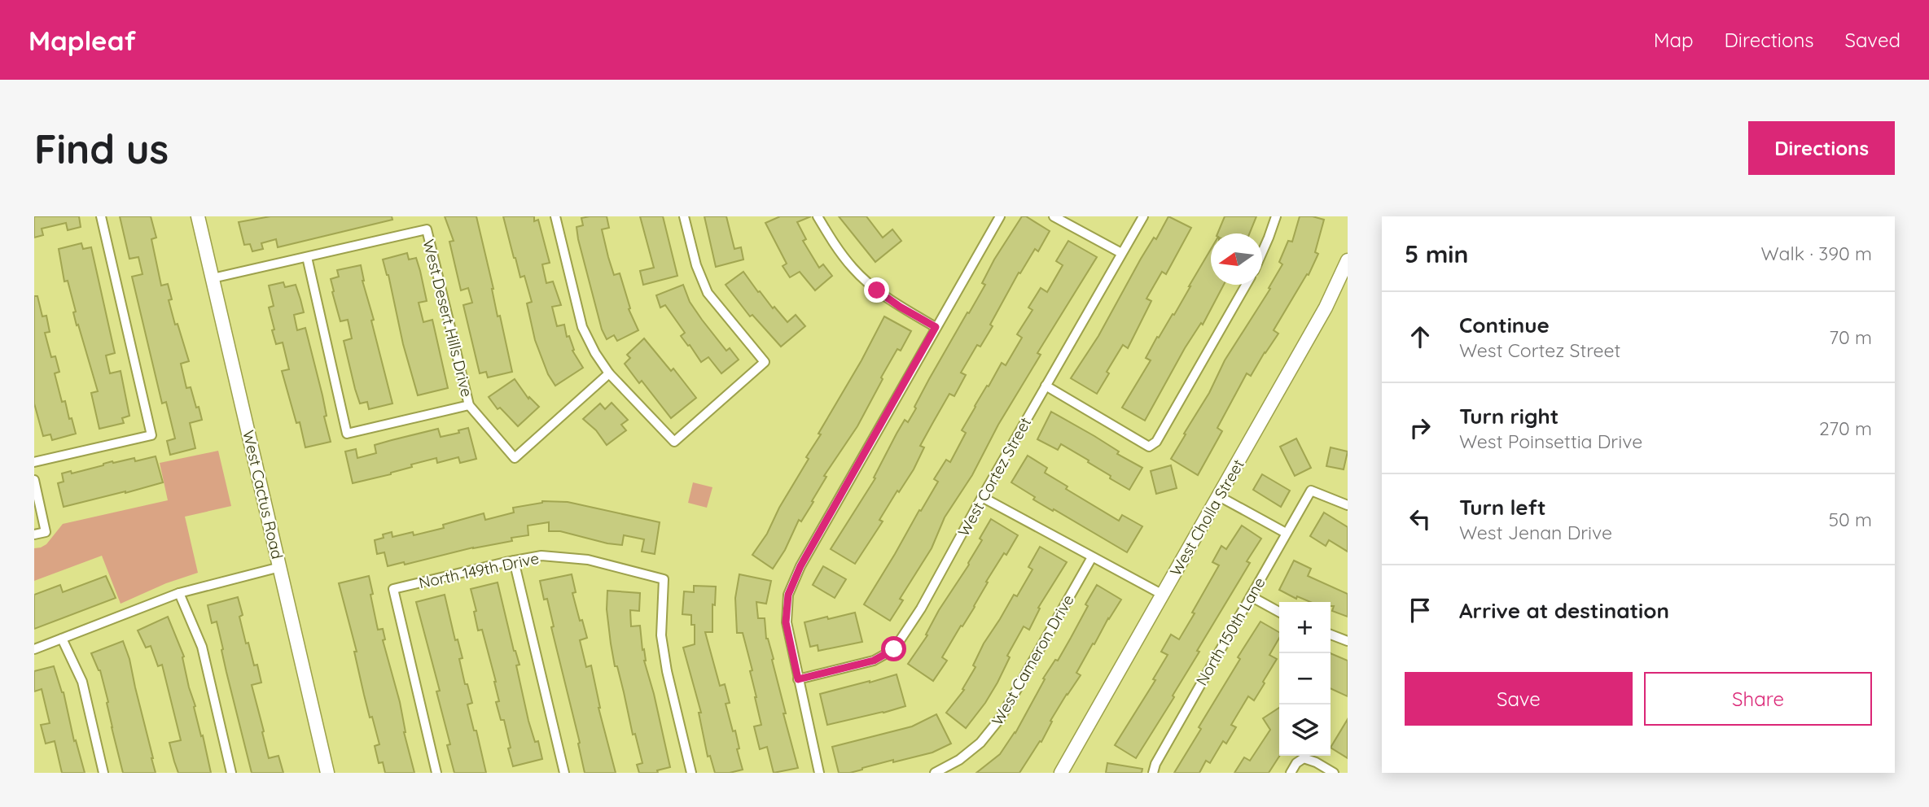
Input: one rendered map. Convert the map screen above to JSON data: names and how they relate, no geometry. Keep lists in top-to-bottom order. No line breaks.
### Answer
{"streets":{"street":["West Desert Hills Drive","West Cortez Street","West Cactus Road","West Cholla Street","North 149th Drive","North 150th Lane","West Cameron Drive"]},"north":"left","page":{"header":"Mapleaf","nav":["Map","Directions","Saved"],"buttons":["Directions",["Save","Share"]],"title":"Find us","heading":["5 min","Walk · 390 m"],"list":[["Continue","West Cortez Street","70 m"],["Turn right","West Poinsettia Drive","270 m"],["Turn left","West Jenan Drive","50 m"],"Arrive at destination"],"map_buttons":["+","−"]}}
